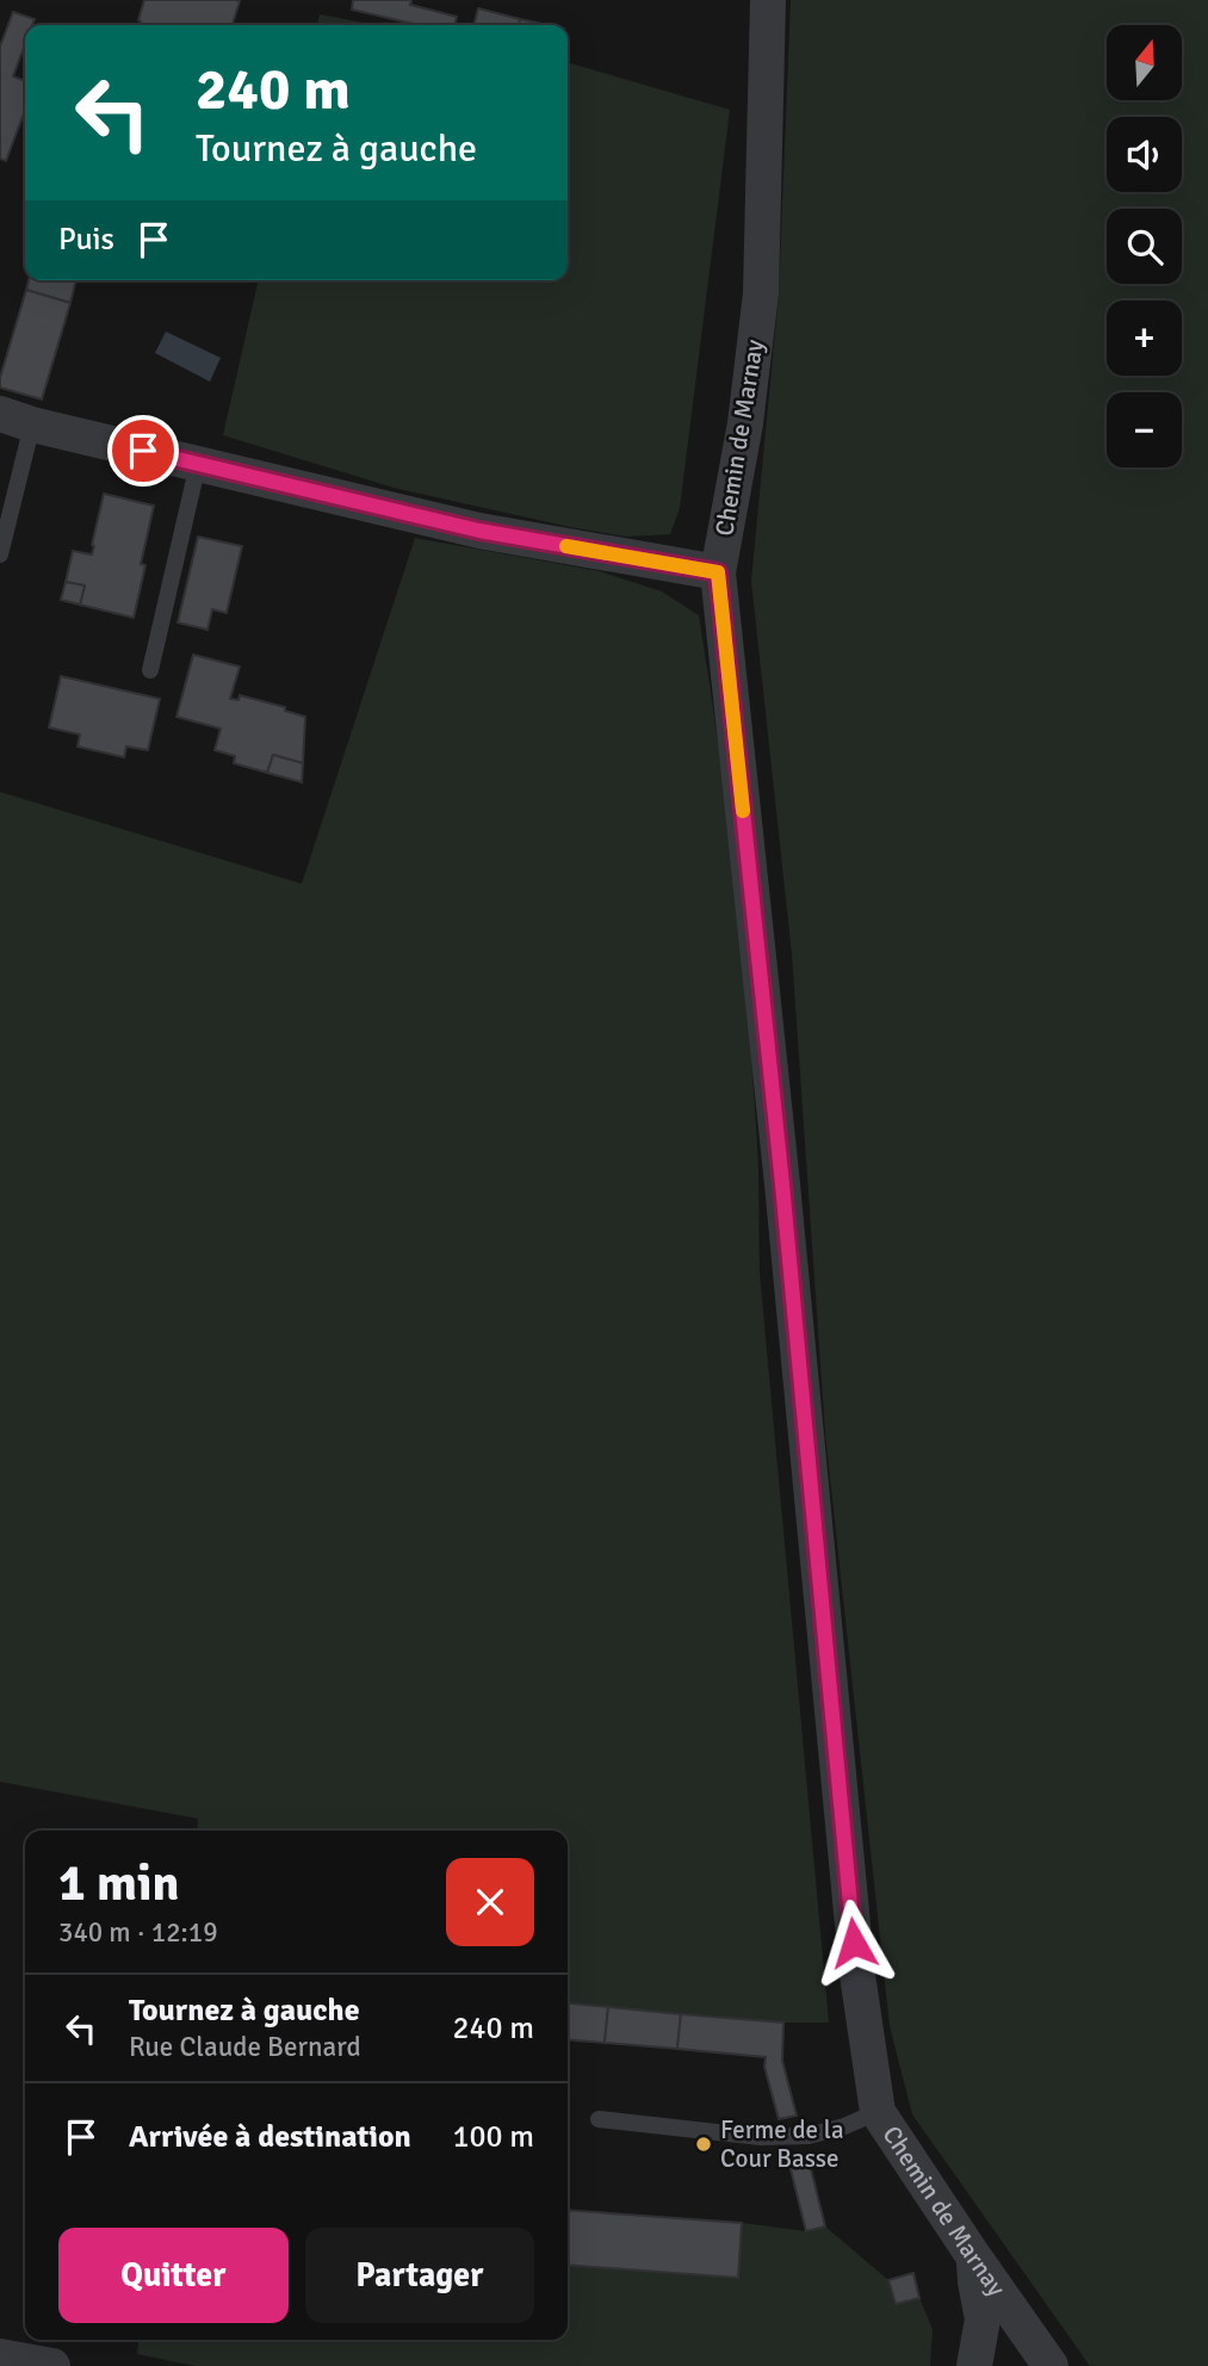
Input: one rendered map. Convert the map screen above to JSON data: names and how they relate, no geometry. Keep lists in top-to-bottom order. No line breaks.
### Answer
{"streets":{"street":["Chemin de Marnay"]},"places":["Ferme de la Cour Basse"],"north":"top","page":{"map_buttons":["+","−"],"turn":["240 m","Tournez à gauche"],"then":"Puis","heading":["1 min","340 m · 12:19"],"list":[{"name":"Tournez à gauche","note":"Rue Claude Bernard","value":"240 m"},{"name":"Arrivée à destination","value":"100 m"}],"buttons":["Quitter","Partager"]}}
